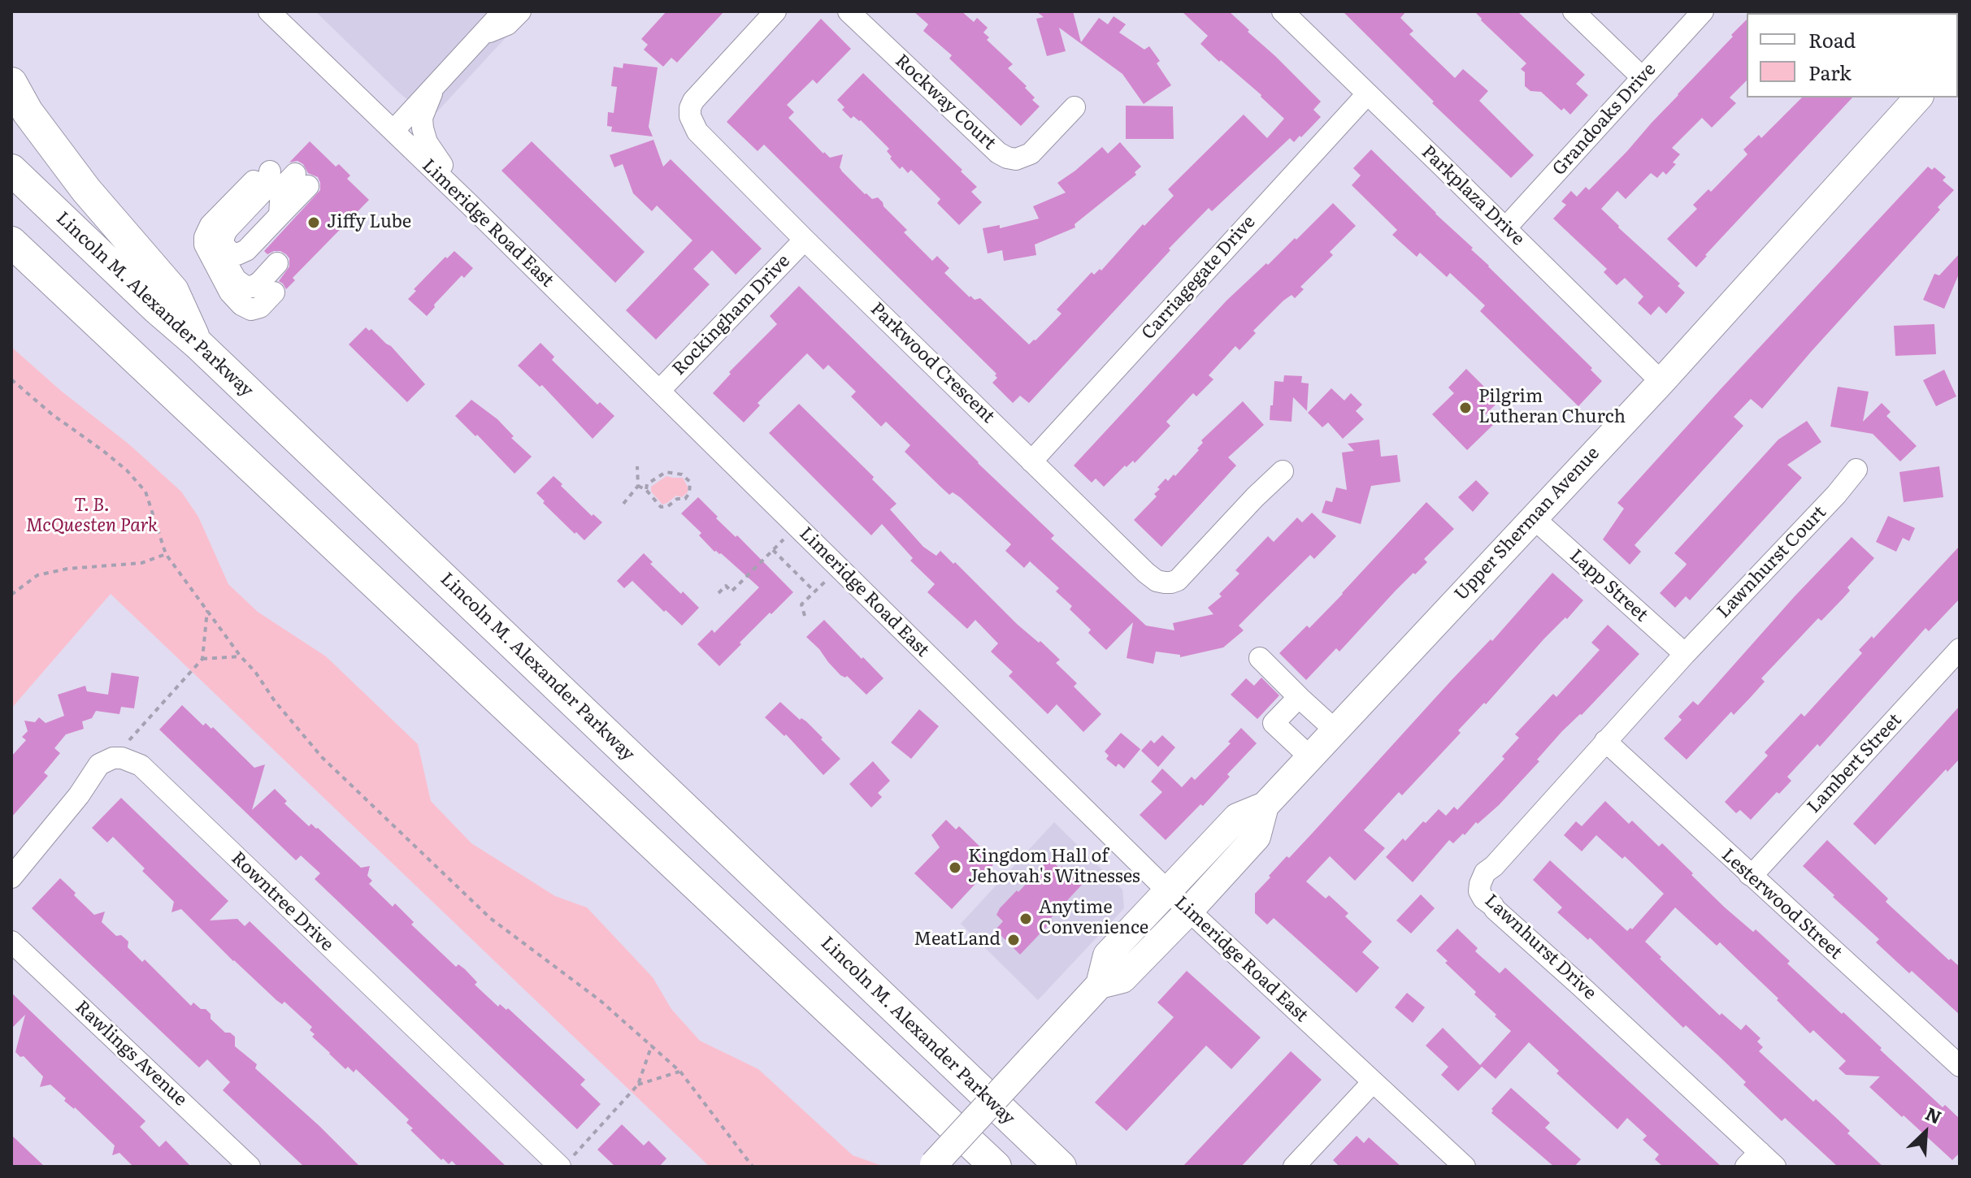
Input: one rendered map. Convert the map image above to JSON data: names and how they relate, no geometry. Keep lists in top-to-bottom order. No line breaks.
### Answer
{"streets":{"highway":["Lincoln M. Alexander Parkway"],"main road":["Upper Sherman Avenue"],"street":["Rockway Court","Grandoaks Drive","Parkplaza Drive","Limeridge Road East","Carriagegate Drive","Rockingham Drive","Parkwood Crescent","Lawnhurst Court","Lapp Street","Lambert Street","Rowntree Drive","Lesterwood Street","Lawnhurst Drive","Rawlings Avenue"]},"crossings":[["Grandoaks Drive","Parkplaza Drive"],["Parkplaza Drive","Carriagegate Drive"],["Parkplaza Drive","Upper Sherman Avenue"],["Limeridge Road East","Rockingham Drive"],["Limeridge Road East","Upper Sherman Avenue"],["Carriagegate Drive","Parkwood Crescent"],["Rockingham Drive","Parkwood Crescent"],["Upper Sherman Avenue","Lapp Street"],["Lawnhurst Court","Lapp Street"],["Lawnhurst Court","Lawnhurst Drive"],["Lapp Street","Lawnhurst Drive"],["Lambert Street","Lesterwood Street"],["Lesterwood Street","Lawnhurst Drive"]],"parks":["T. B. McQuesten Park"],"places":["Jiffy Lube","Pilgrim Lutheran Church","Kingdom Hall of Jehovah's Witnesses","Anytime Convenience","MeatLand"],"legend":["Road","Park"],"north":"top right"}
